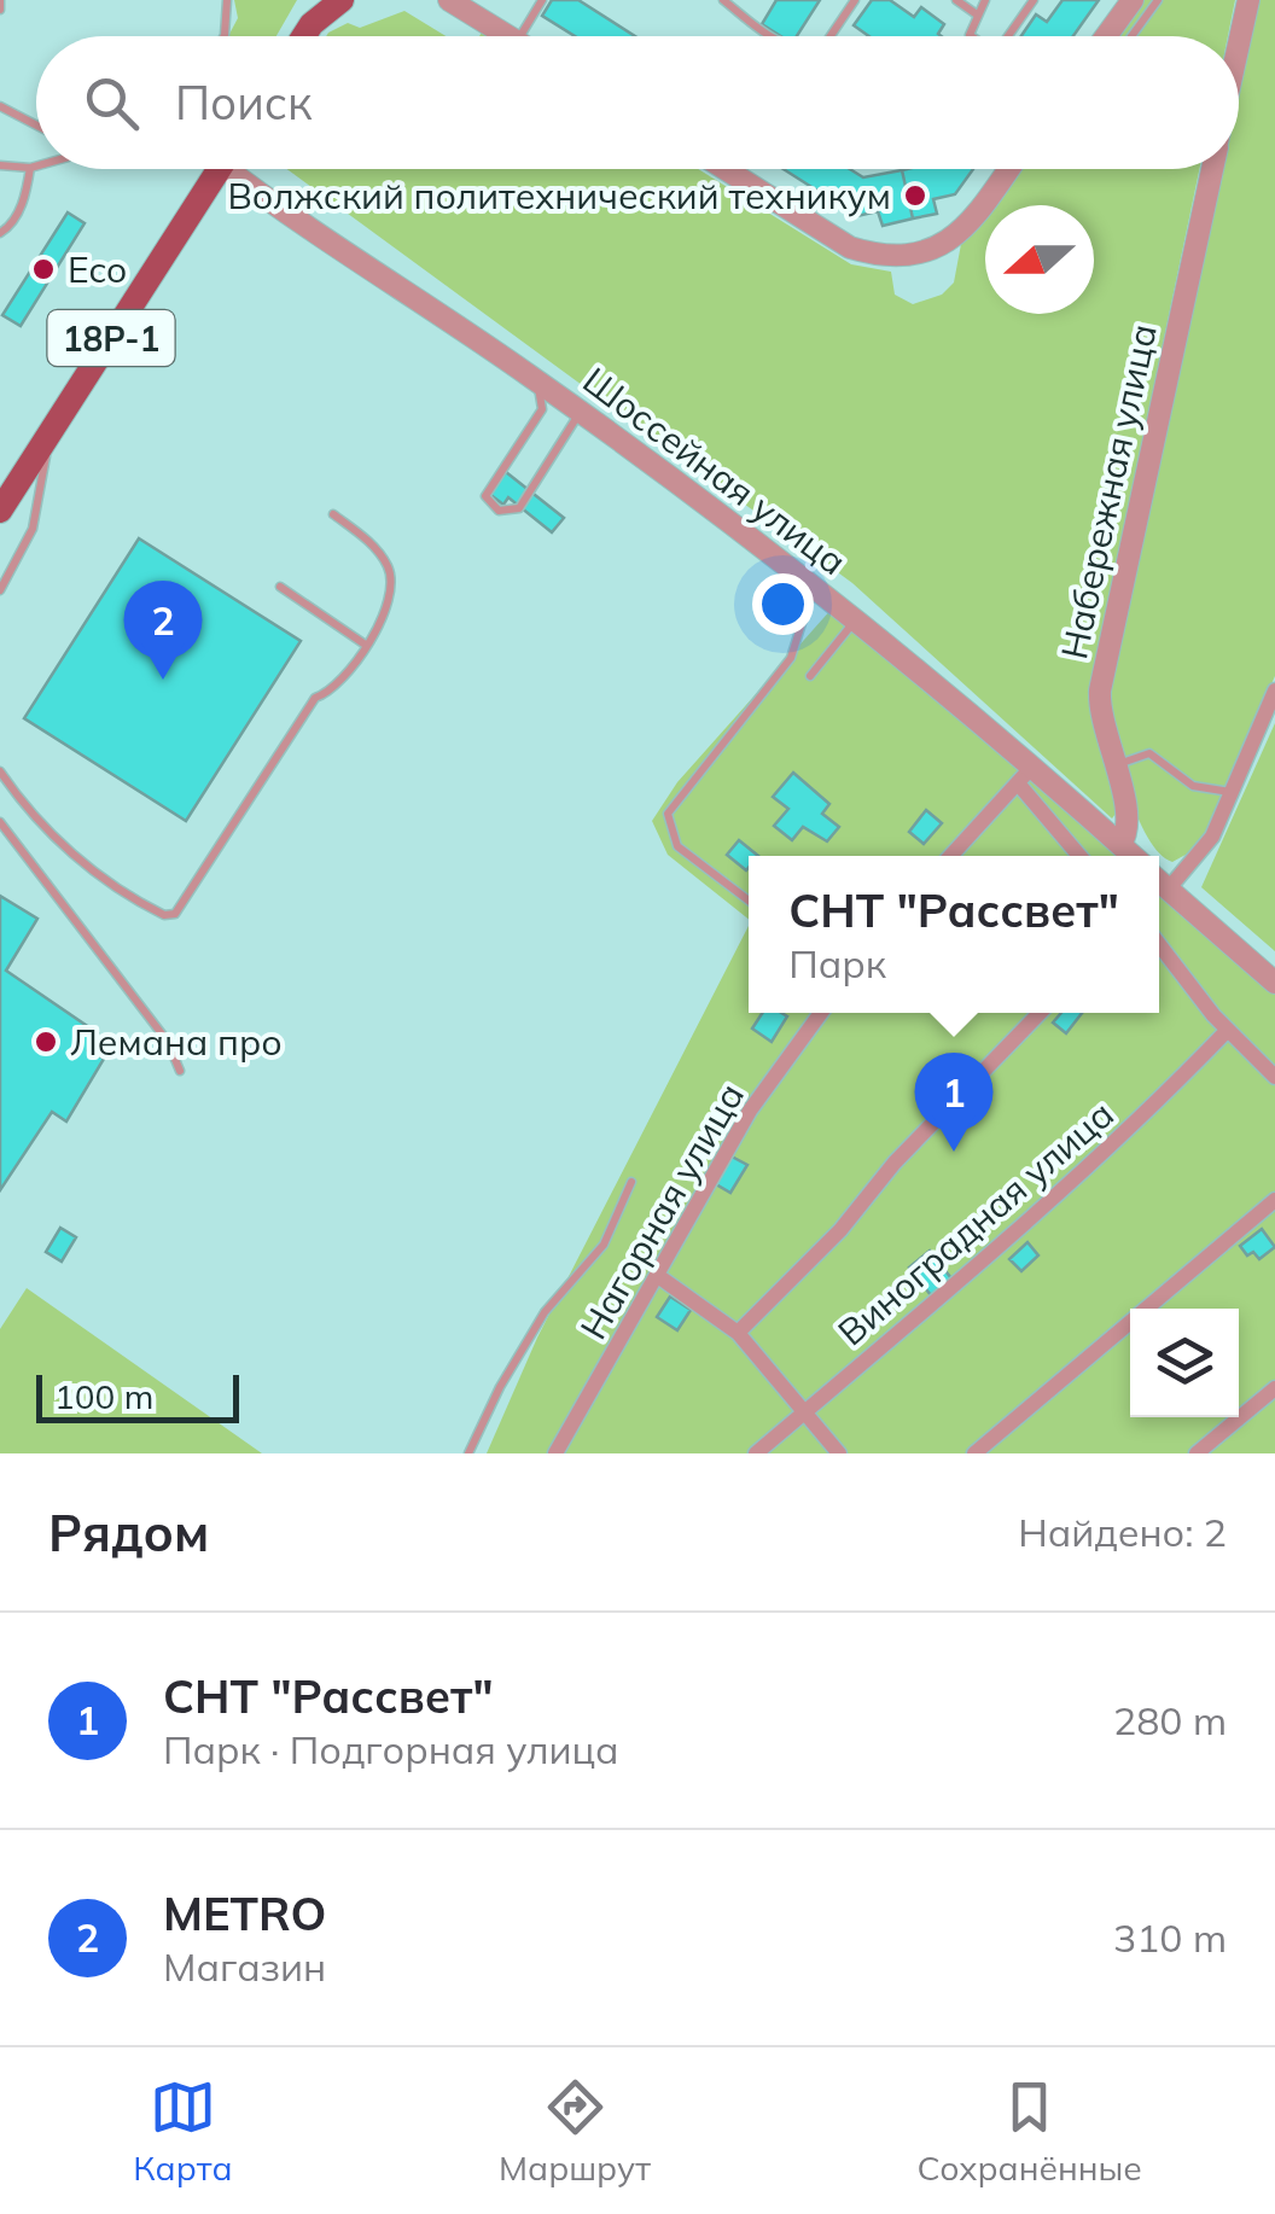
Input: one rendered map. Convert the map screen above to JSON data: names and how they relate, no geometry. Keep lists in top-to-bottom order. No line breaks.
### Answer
{"streets":{"main road":["18Р-1"],"street":["Шоссейная улица","Набережная улица","Нагорная улица","Виноградная улица"]},"crossings":[["Шоссейная улица","Набережная улица"]],"places":["Волжский политехнический техникум","Eco","Лемана про"],"scale_bar":"100 m","north":"left","page":{"search":"Поиск","pins":["2","1"],"popup":["СНТ \"Рассвет\"","Парк"],"scale":"100 m","heading":["Рядом","Найдено: 2"],"list":[{"mark":"1","name":"СНТ \"Рассвет\"","note":"Парк · Подгорная улица","value":"280 m"},{"mark":"2","name":"METRO","note":"Магазин","value":"310 m"}],"nav":["Карта","Маршрут","Сохранённые"]}}
